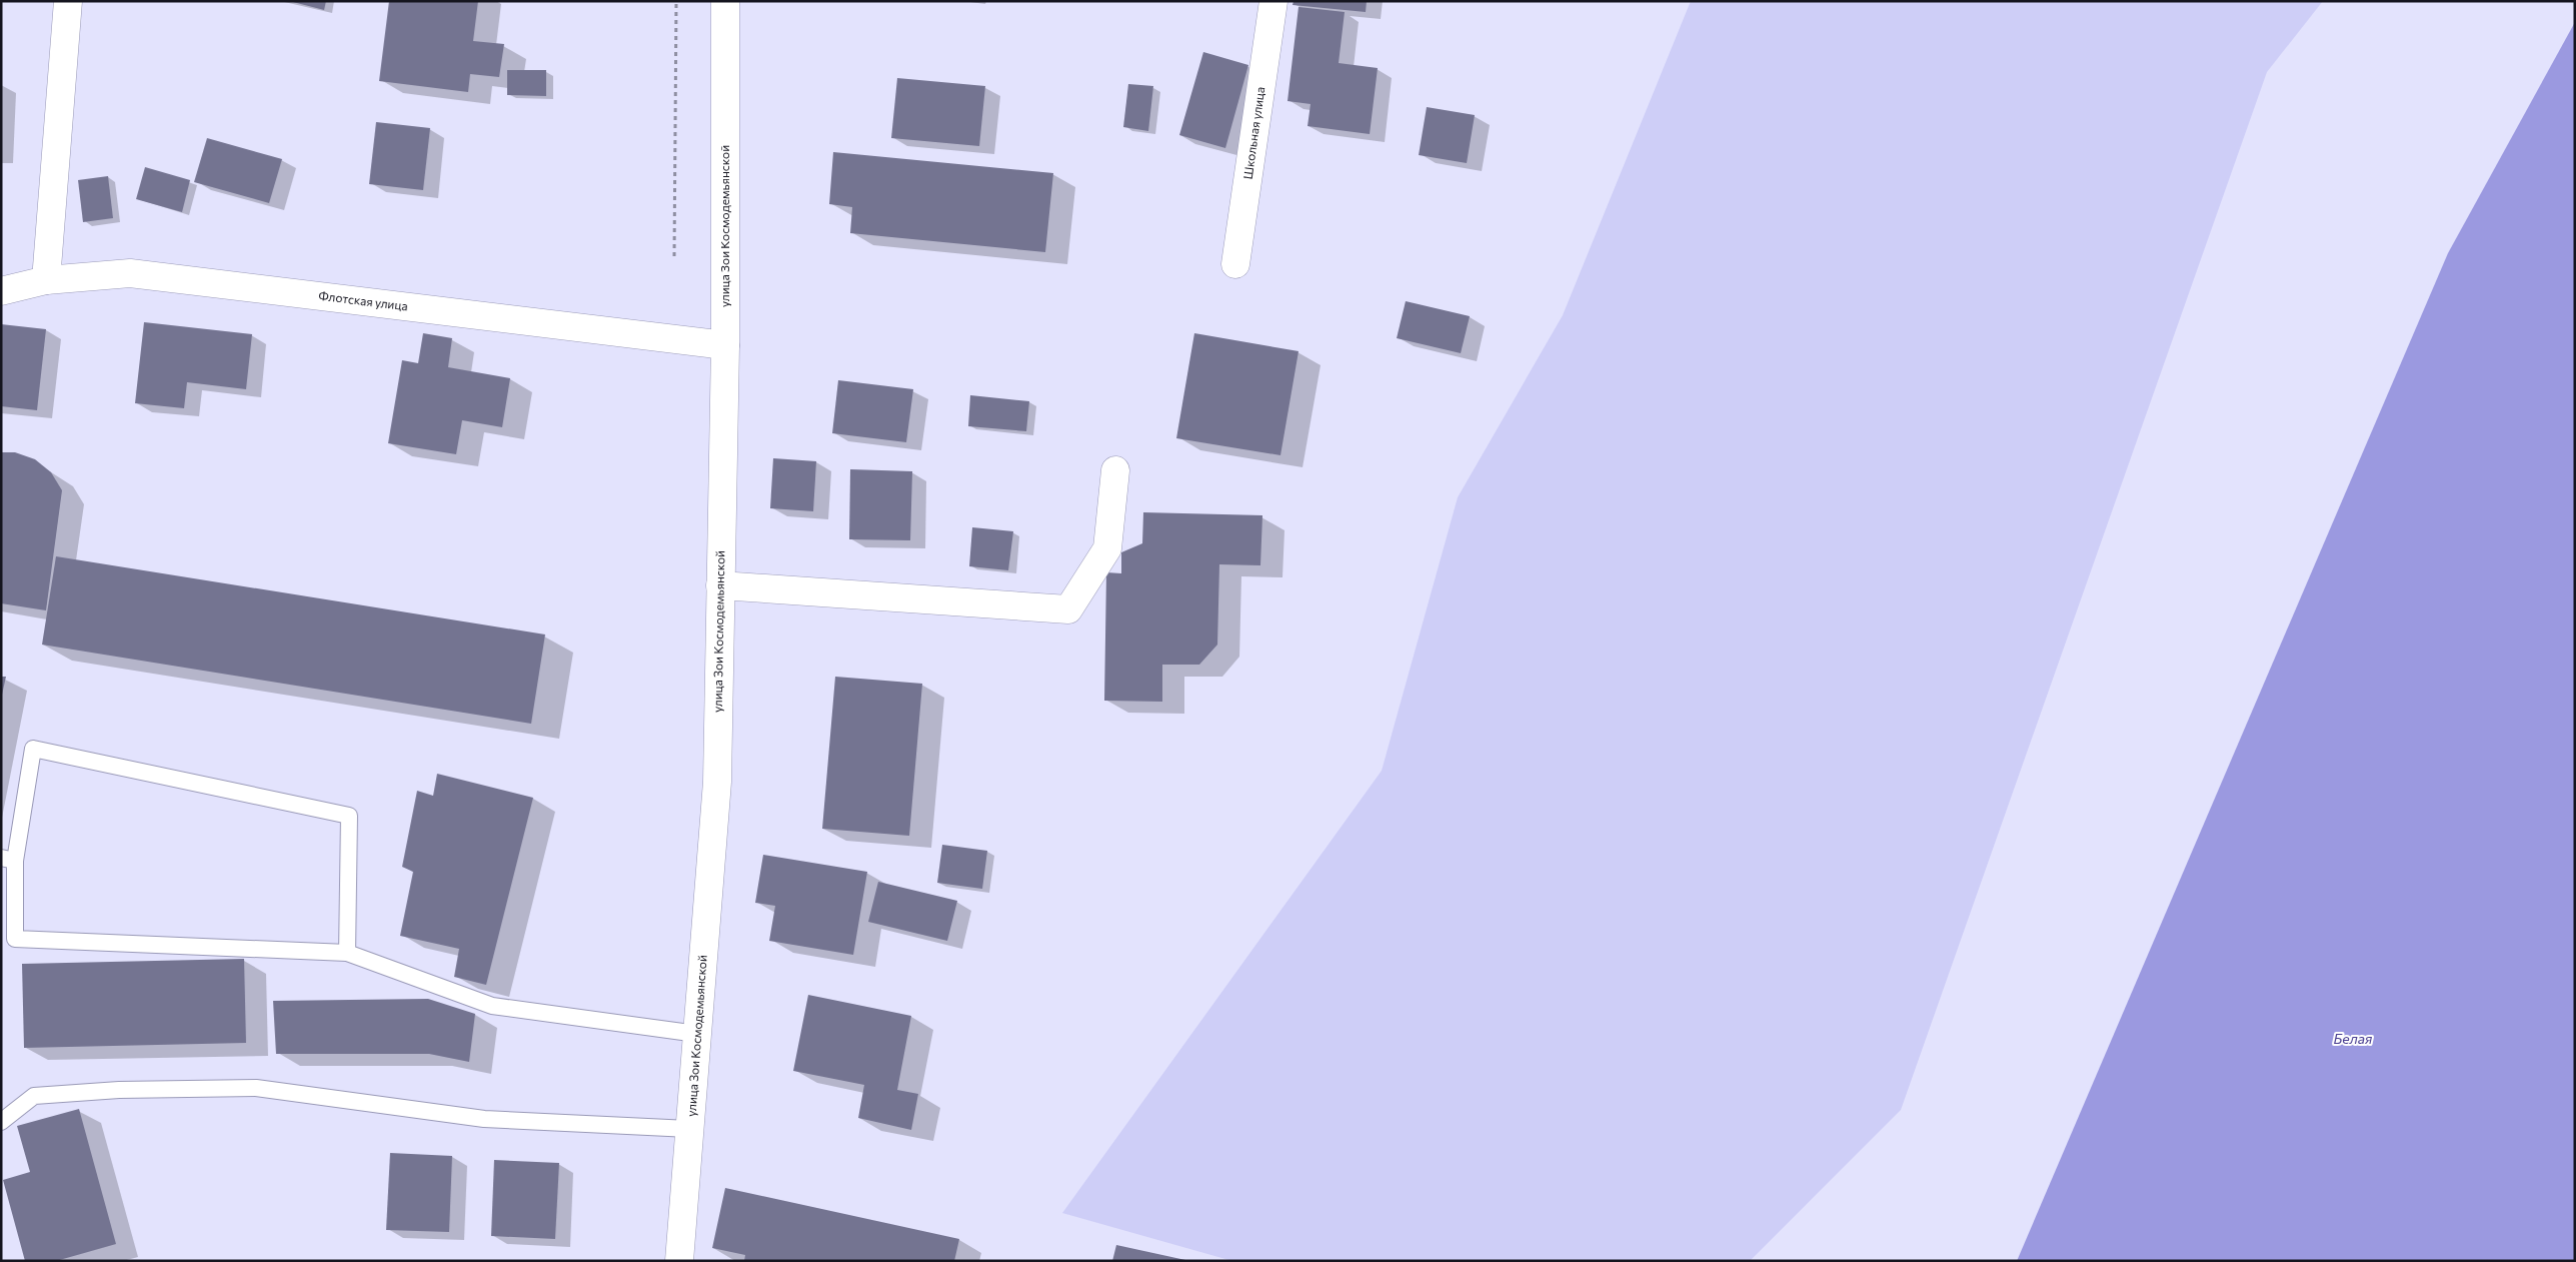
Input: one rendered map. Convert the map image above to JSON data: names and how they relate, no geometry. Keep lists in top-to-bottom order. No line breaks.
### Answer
{"streets":{"street":["Школьная улица","улица Зои Космодемьянской","Флотская улица"]},"crossings":[["улица Зои Космодемьянской","Флотская улица"]],"water":["Белая"]}
